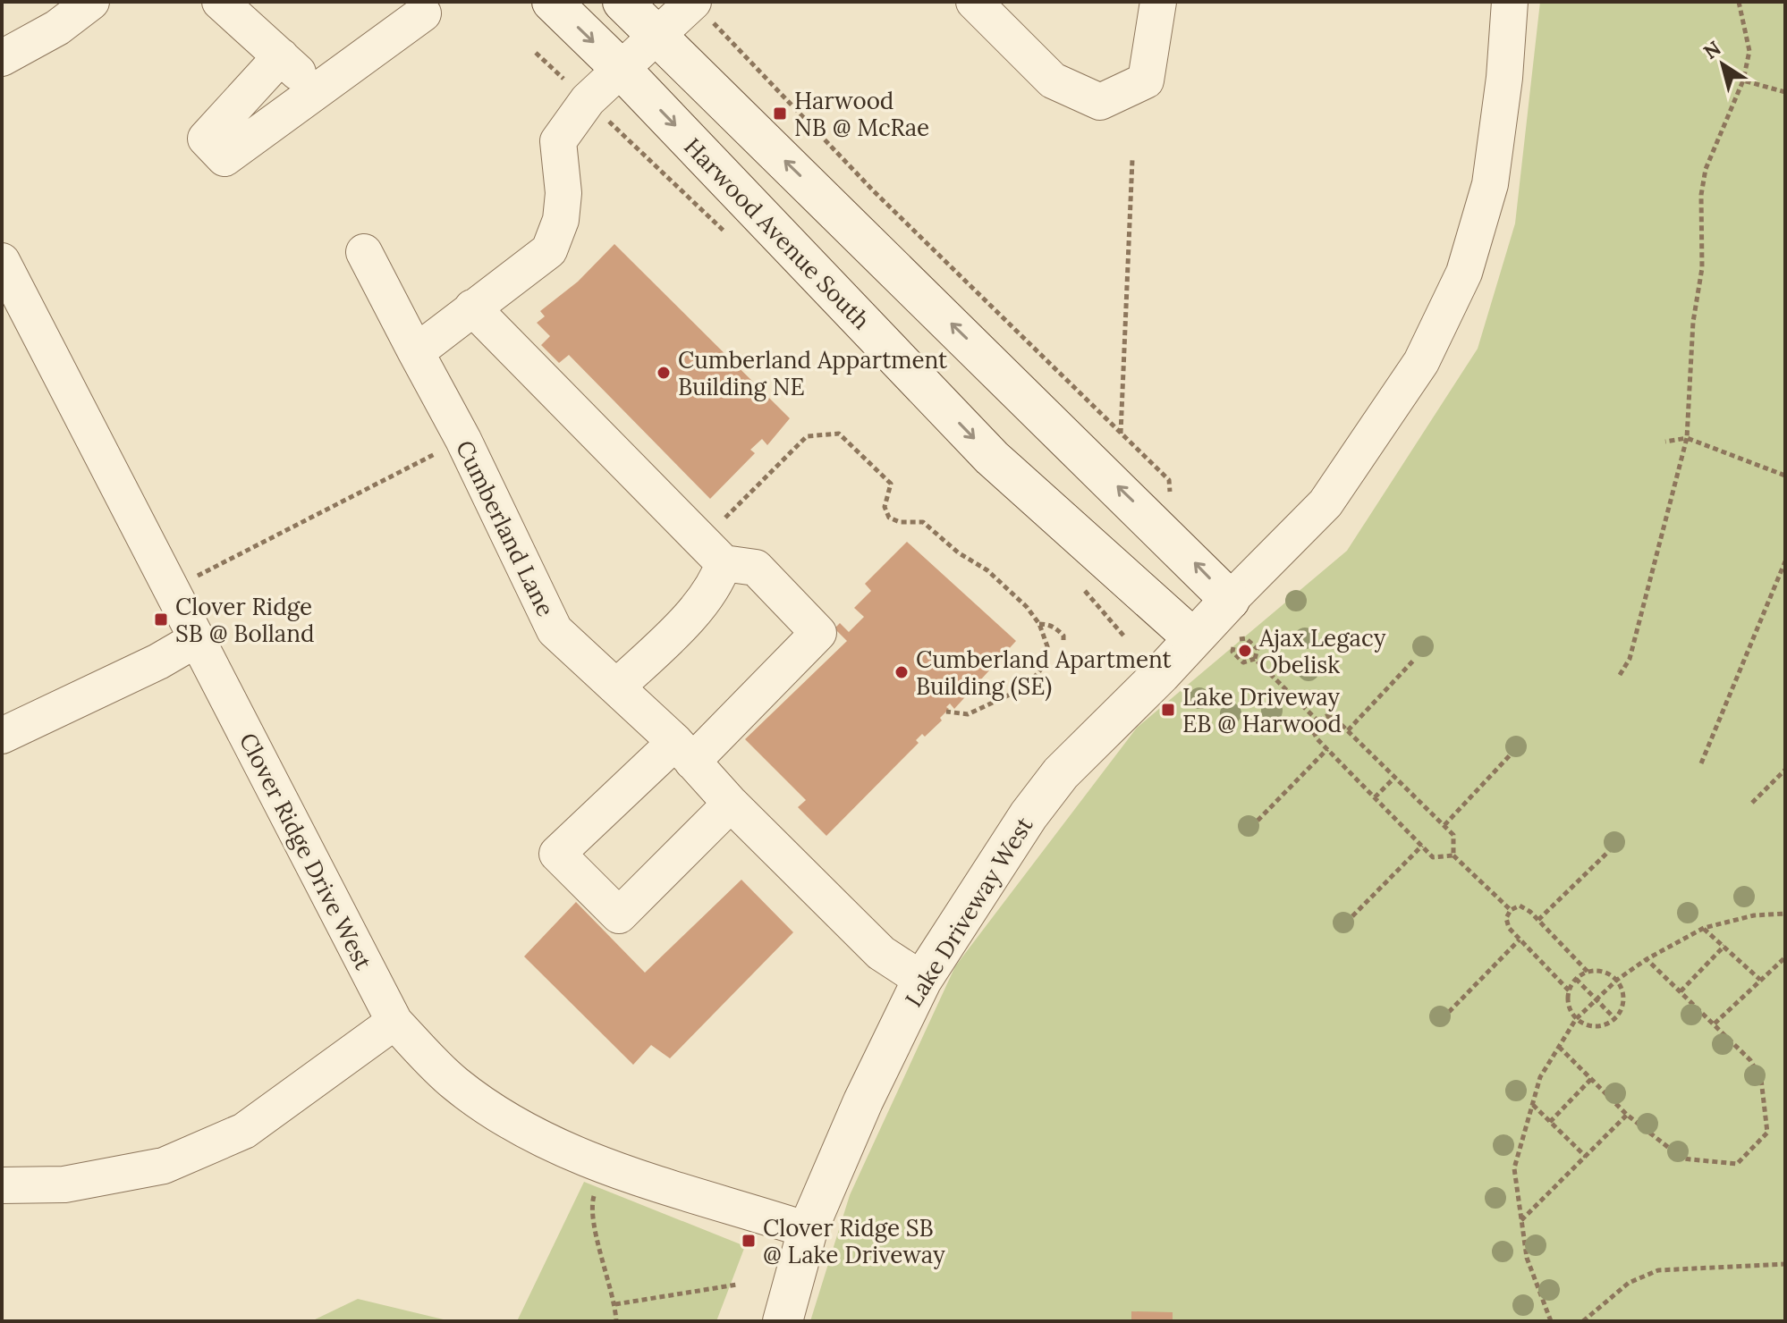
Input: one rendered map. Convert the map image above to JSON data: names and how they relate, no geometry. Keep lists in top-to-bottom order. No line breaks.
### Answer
{"streets":{"main road":["Harwood Avenue South","Lake Driveway West"],"street":["Cumberland Lane","Clover Ridge Drive West"]},"crossings":[["Harwood Avenue South","Lake Driveway West"],["Cumberland Lane","Lake Driveway West"],["Clover Ridge Drive West","Lake Driveway West"]],"places":{"transit":["Harwood NB @ McRae","Clover Ridge SB @ Bolland","Lake Driveway EB @ Harwood","Clover Ridge SB @ Lake Driveway"],"other":["Cumberland Appartment Building NE","Ajax Legacy Obelisk","Cumberland Apartment Building (SE)"]},"north":"top left"}
